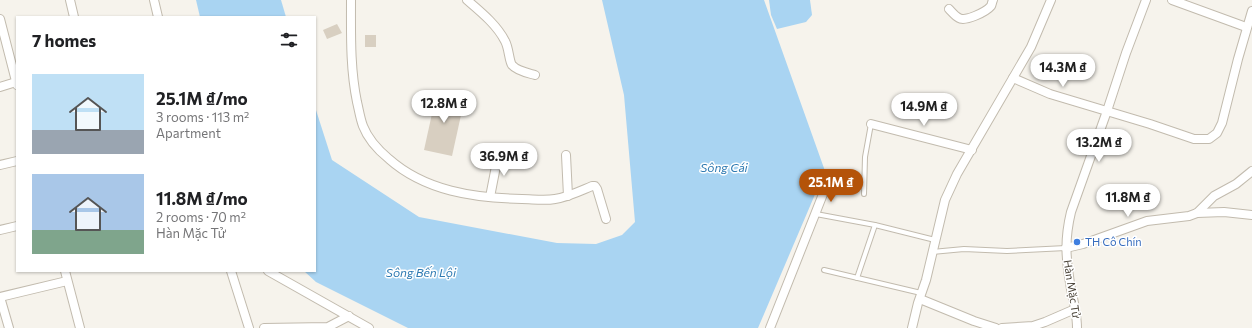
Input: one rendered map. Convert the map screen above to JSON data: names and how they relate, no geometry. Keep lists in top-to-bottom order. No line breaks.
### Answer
{"streets":{"street":["Hàn Mặc Tử"]},"water":["Sông Cái","Sông Bến Lội"],"places":["TH Cô Chín"],"page":{"heading":"7 homes","price":["14.3M ₫","12.8M ₫","14.9M ₫","13.2M ₫","36.9M ₫","25.1M ₫","11.8M ₫"],"list":[{"name":"25.1M ₫/mo","note":"3 rooms · 113 m² · Apartment"},{"name":"11.8M ₫/mo","note":"2 rooms · 70 m² · Hàn Mặc Tử"}]}}
